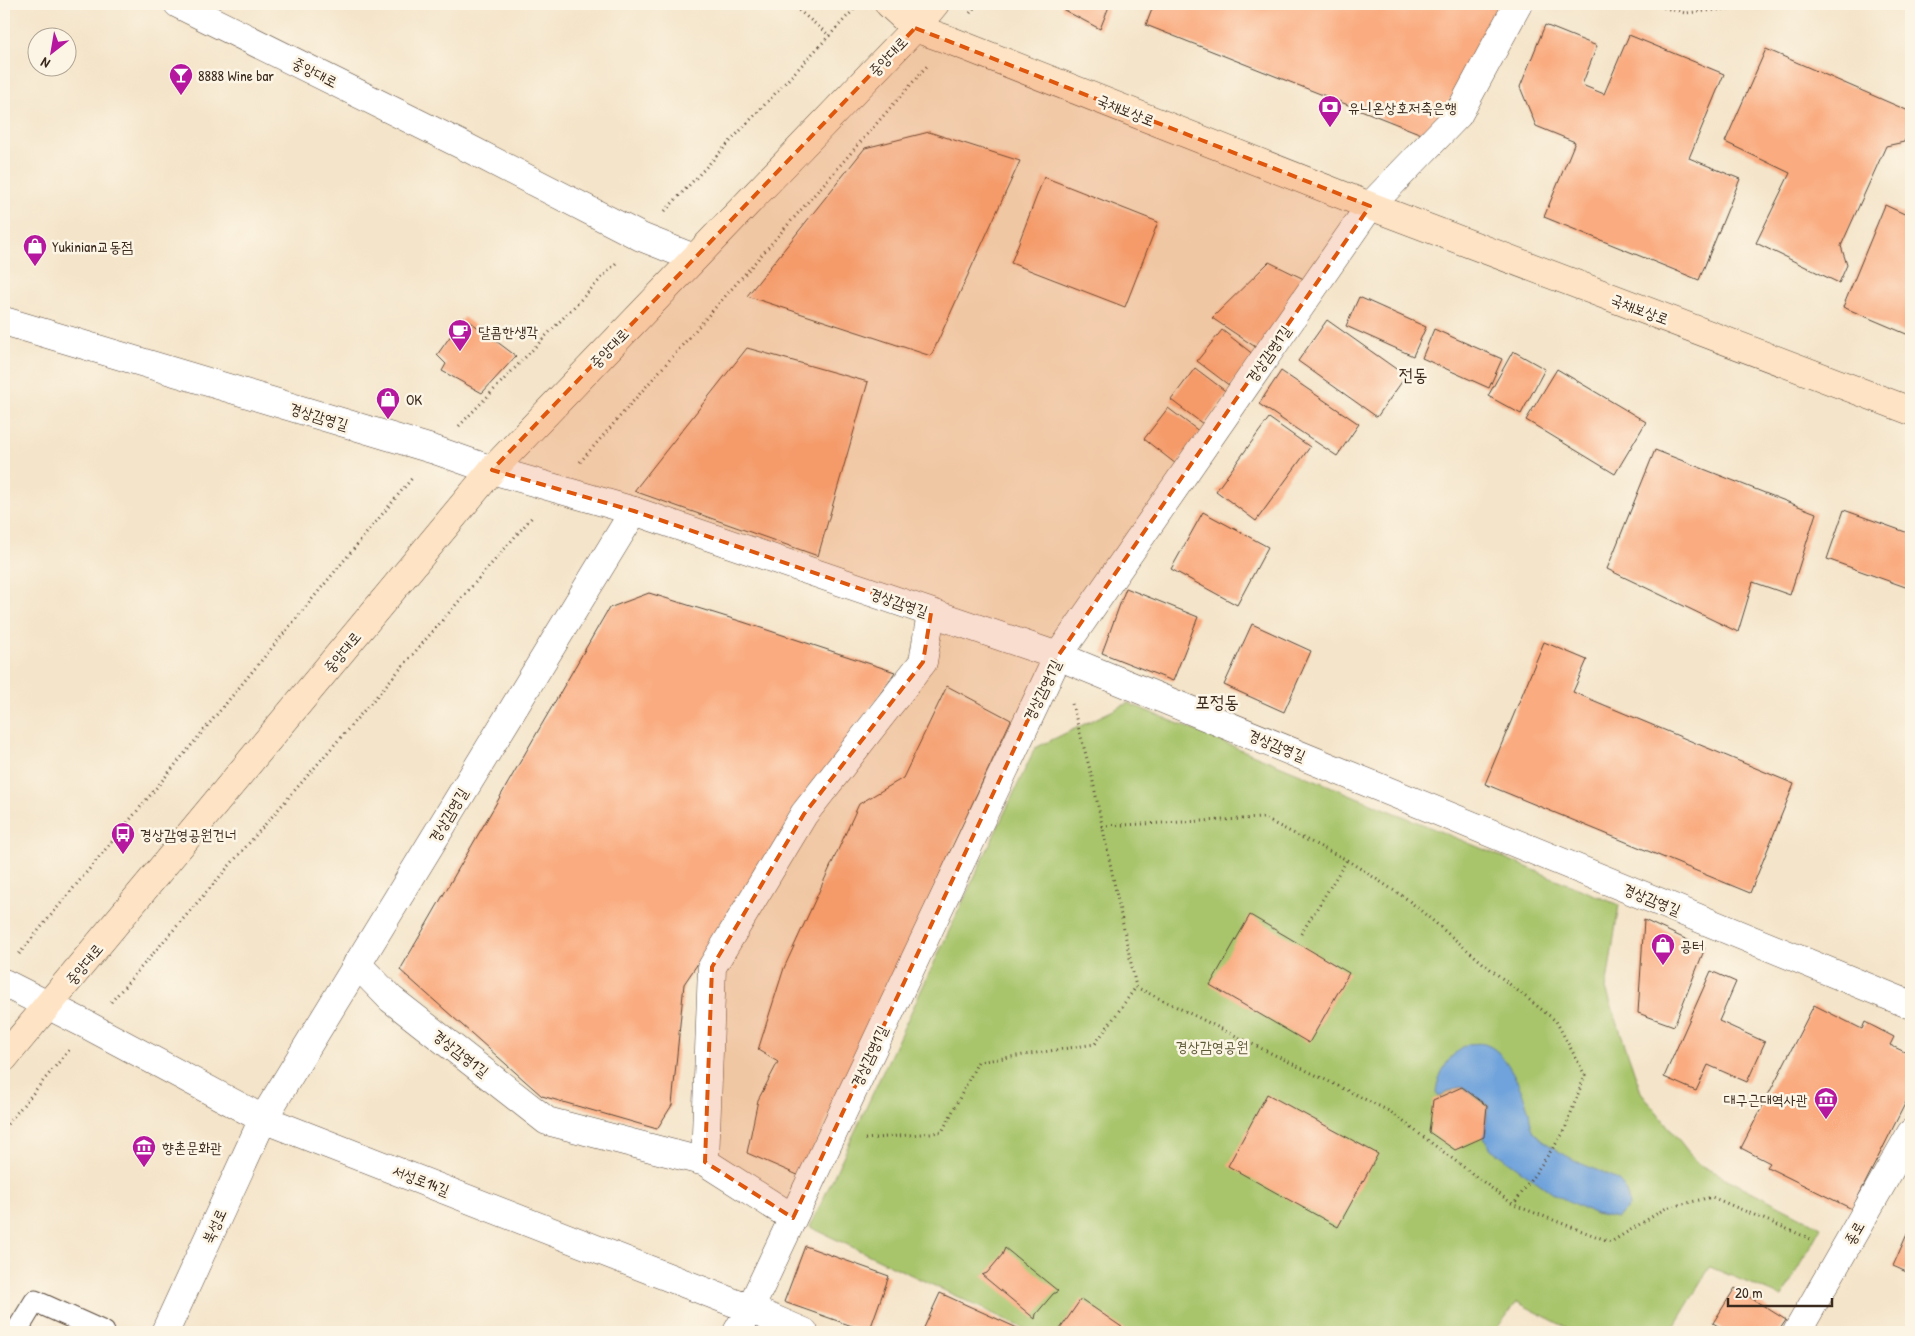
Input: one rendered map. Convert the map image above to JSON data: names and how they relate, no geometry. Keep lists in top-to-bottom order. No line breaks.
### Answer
{"streets":{"main road":["중앙대로","국채보상로"],"street":["경상감영1길","경상감영길","서성로14길","북성로","종로"]},"crossings":[["중앙대로","국채보상로"],["중앙대로","경상감영길"],["중앙대로","서성로14길"],["국채보상로","경상감영1길"],["경상감영1길","경상감영길"],["경상감영1길","서성로14길"],["경상감영길","서성로14길"],["경상감영길","북성로"],["서성로14길","북성로"]],"districts":["전동","포정동"],"parks":["경상감영공원"],"places":{"bar":["8888 Wine bar"],"bank":["유니온상호저축은행"],"shop":["Yukinian교동점","OK","공터"],"cafe":["달콤한생각"],"bus stop":["경상감영공원건너"],"museum":["대구근대역사관","향촌문화관"]},"scale_bar":"20 m","north":"bottom left"}
